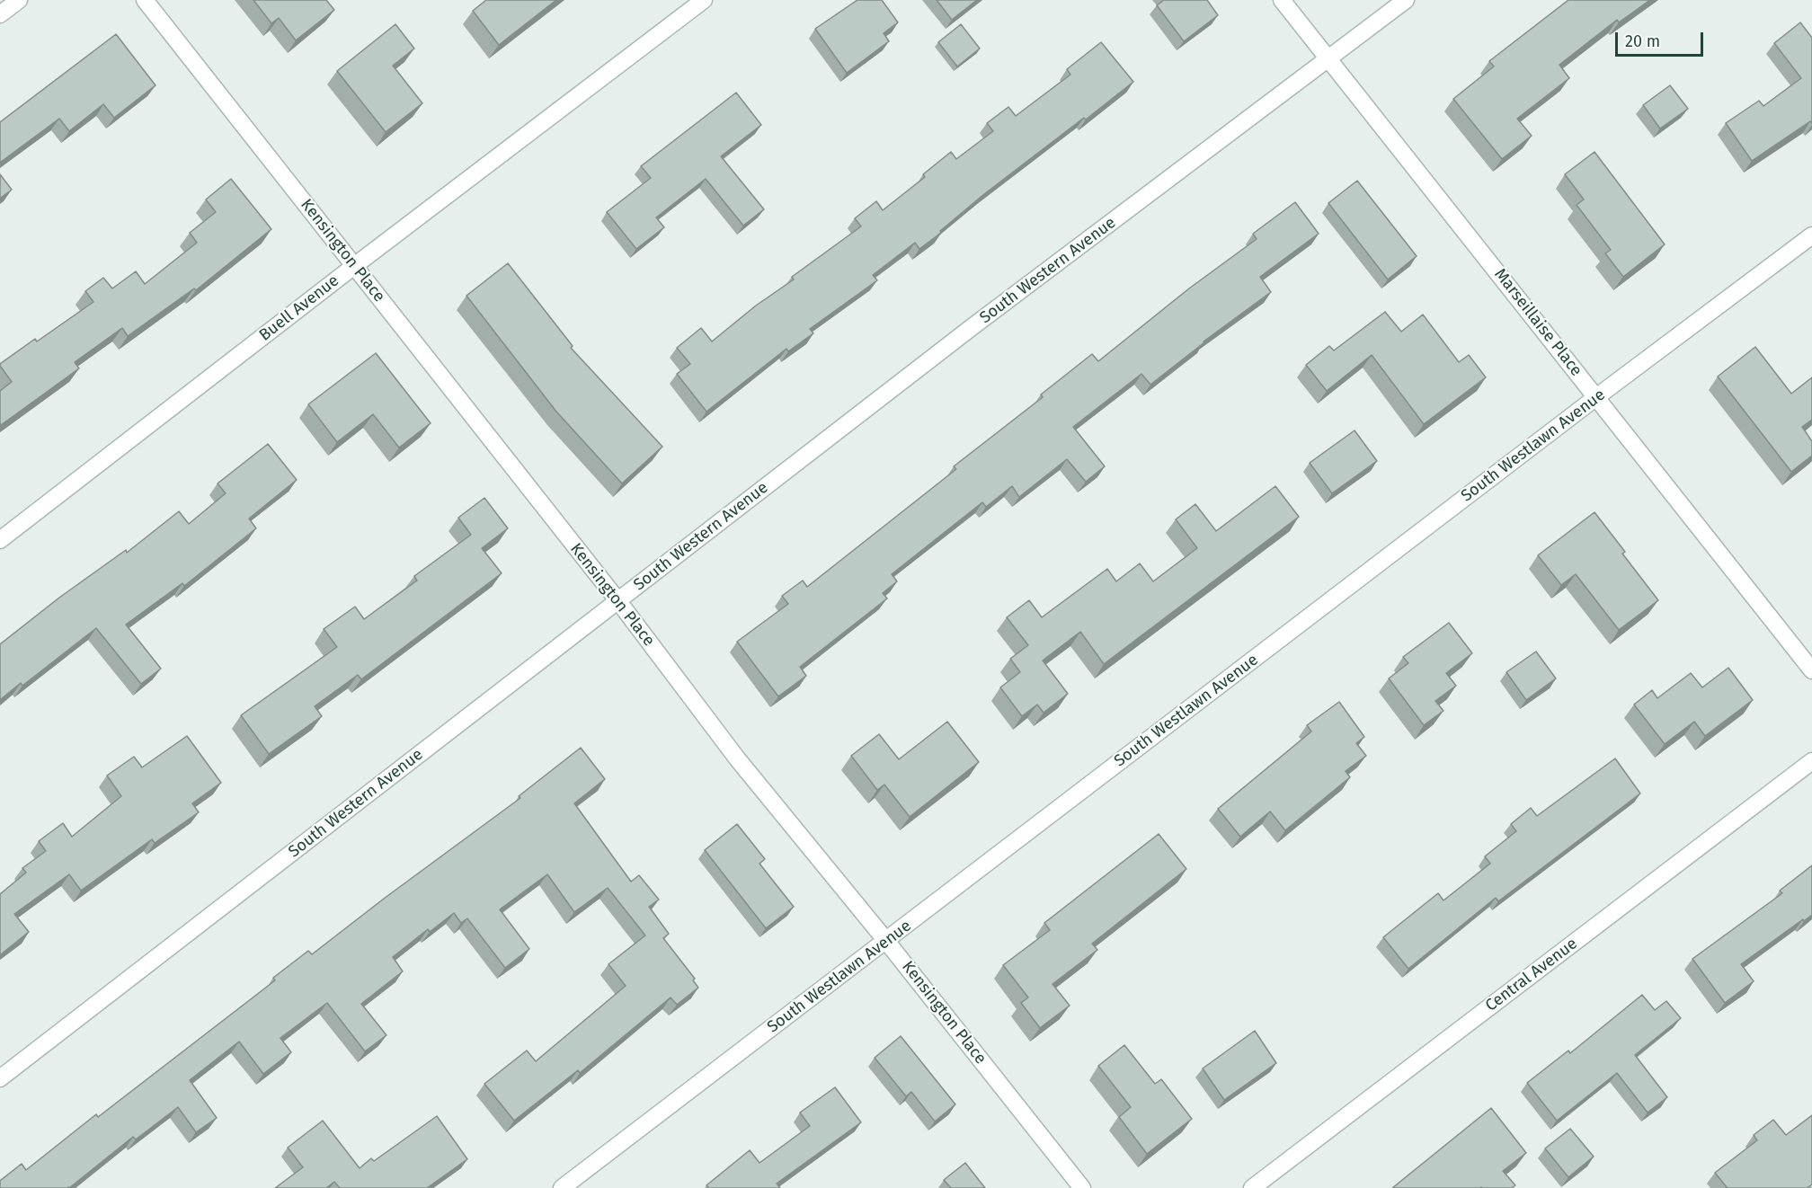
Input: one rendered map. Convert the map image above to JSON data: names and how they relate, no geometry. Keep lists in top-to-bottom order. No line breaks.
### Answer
{"streets":{"street":["Kensington Place","South Western Avenue","Buell Avenue","Marseillaise Place","South Westlawn Avenue","Central Avenue"]},"crossings":[["Kensington Place","South Western Avenue"],["Kensington Place","Buell Avenue"],["Kensington Place","South Westlawn Avenue"],["South Western Avenue","Marseillaise Place"],["Marseillaise Place","South Westlawn Avenue"]],"scale_bar":"20 m"}
